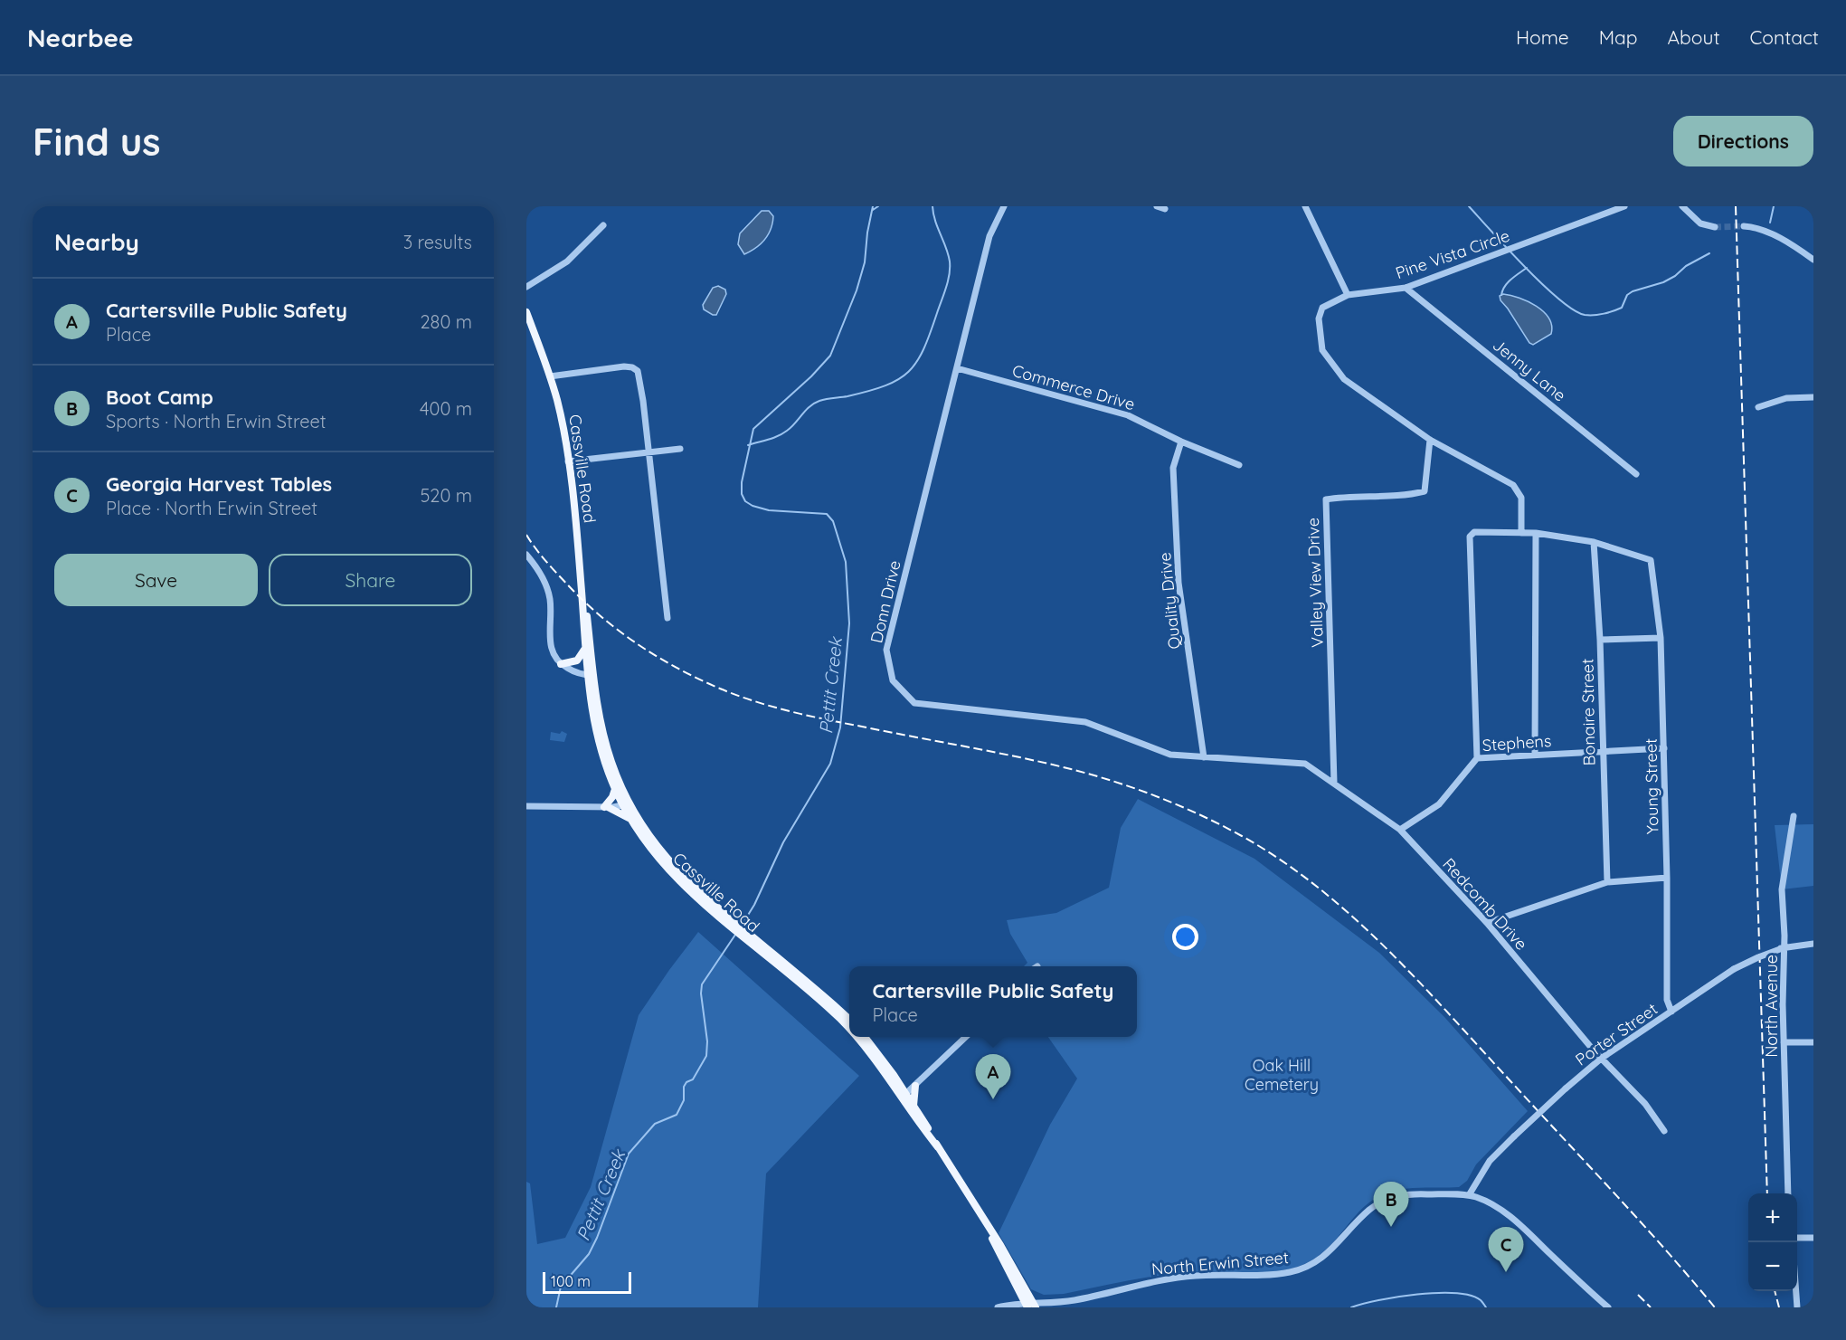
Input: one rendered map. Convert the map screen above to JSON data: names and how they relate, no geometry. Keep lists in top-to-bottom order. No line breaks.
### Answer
{"streets":{"main road":["Cassville Road"],"street":["Pine Vista Circle","Jenny Lane","Commerce Drive","Valley View Drive","Quality Drive","Donn Drive","Bonaire Street","Stephens","Young Street","Redcomb Drive","North Avenue","Porter Street","North Erwin Street"]},"crossings":[["Pine Vista Circle","Jenny Lane"],["Pine Vista Circle","Valley View Drive"],["Commerce Drive","Quality Drive"],["Commerce Drive","Donn Drive"],["Cassville Road","North Erwin Street"],["Valley View Drive","Donn Drive"],["Valley View Drive","Redcomb Drive"],["Quality Drive","Donn Drive"],["Donn Drive","Redcomb Drive"],["Bonaire Street","Stephens"],["Bonaire Street","Young Street"],["Stephens","Young Street"],["Stephens","Redcomb Drive"],["Young Street","Porter Street"],["Redcomb Drive","Porter Street"],["North Avenue","Porter Street"],["Porter Street","North Erwin Street"]],"water":["Pettit Creek"],"parks":["Oak Hill Cemetery"],"scale_bar":"100 m","page":{"header":"Nearbee","nav":["Home","Map","About","Contact"],"buttons":["Directions",["Save","Share"]],"title":"Find us","heading":["Nearby","3 results"],"list":[{"mark":"A","name":"Cartersville Public Safety","note":"Place","value":"280 m"},{"mark":"B","name":"Boot Camp","note":"Sports · North Erwin Street","value":"400 m"},{"mark":"C","name":"Georgia Harvest Tables","note":"Place · North Erwin Street","value":"520 m"}],"popup":["Cartersville Public Safety","Place"],"pins":["A","B","C"],"map_buttons":["+","−"],"scale":"100 m"}}
